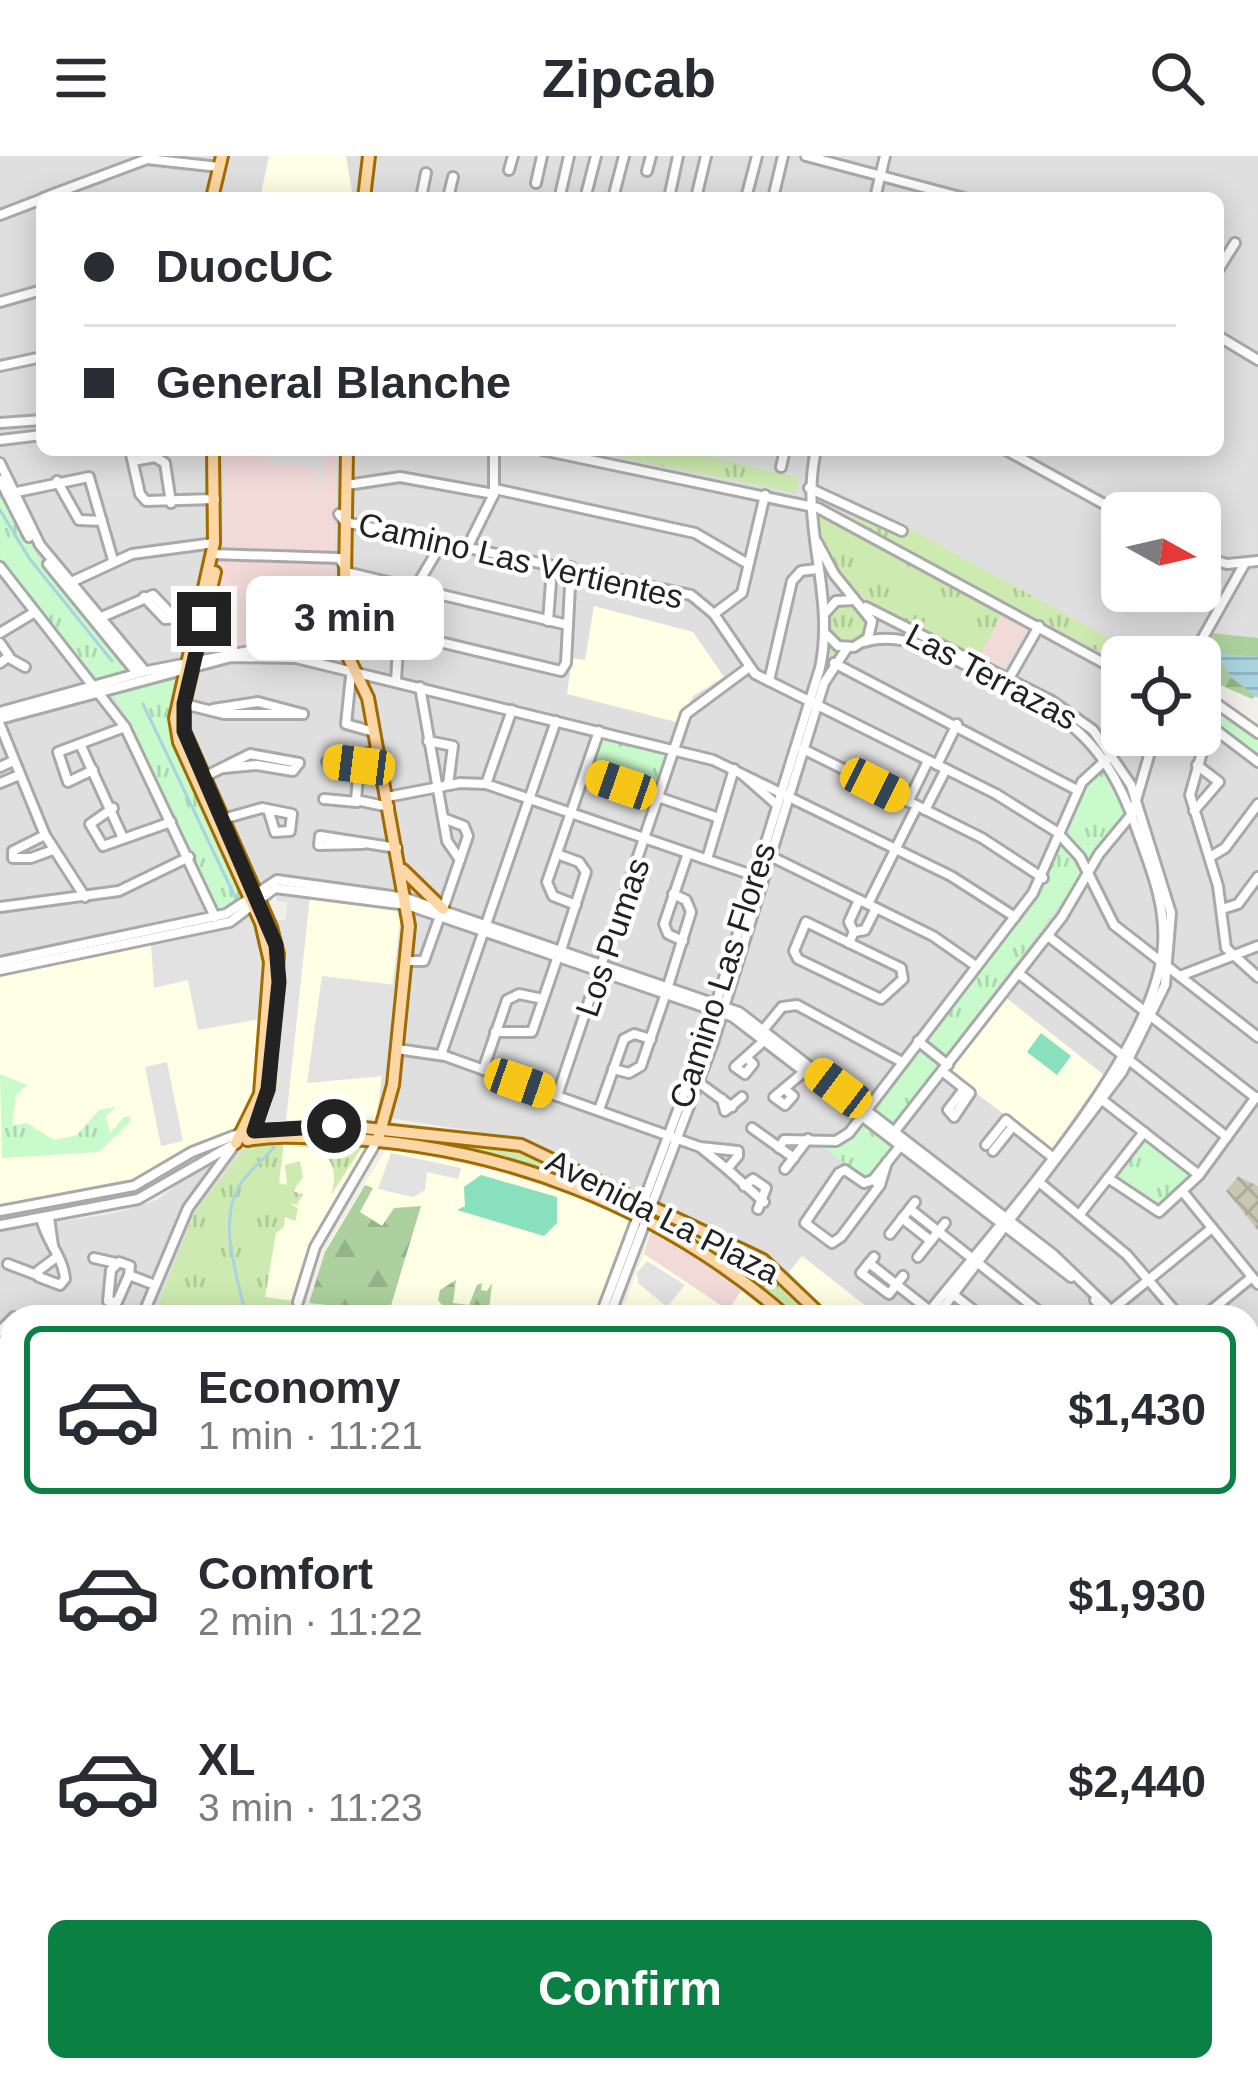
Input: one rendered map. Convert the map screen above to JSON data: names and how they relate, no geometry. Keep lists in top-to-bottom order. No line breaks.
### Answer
{"streets":{"main road":["Avenida La Plaza"],"street":["Camino Las Vertientes","Las Terrazas","Los Pumas","Camino Las Flores"]},"crossings":[["Camino Las Vertientes","Los Pumas"],["Camino Las Vertientes","Camino Las Flores"],["Las Terrazas","Camino Las Flores"],["Camino Las Flores","Avenida La Plaza"]],"north":"right","page":{"header":"Zipcab","banner":["DuocUC","General Blanche"],"bubble":"3 min","list":[{"name":"Economy","note":"1 min · 11:21","value":"$1,430"},{"name":"Comfort","note":"2 min · 11:22","value":"$1,930"},{"name":"XL","note":"3 min · 11:23","value":"$2,440"}],"buttons":"Confirm"}}
